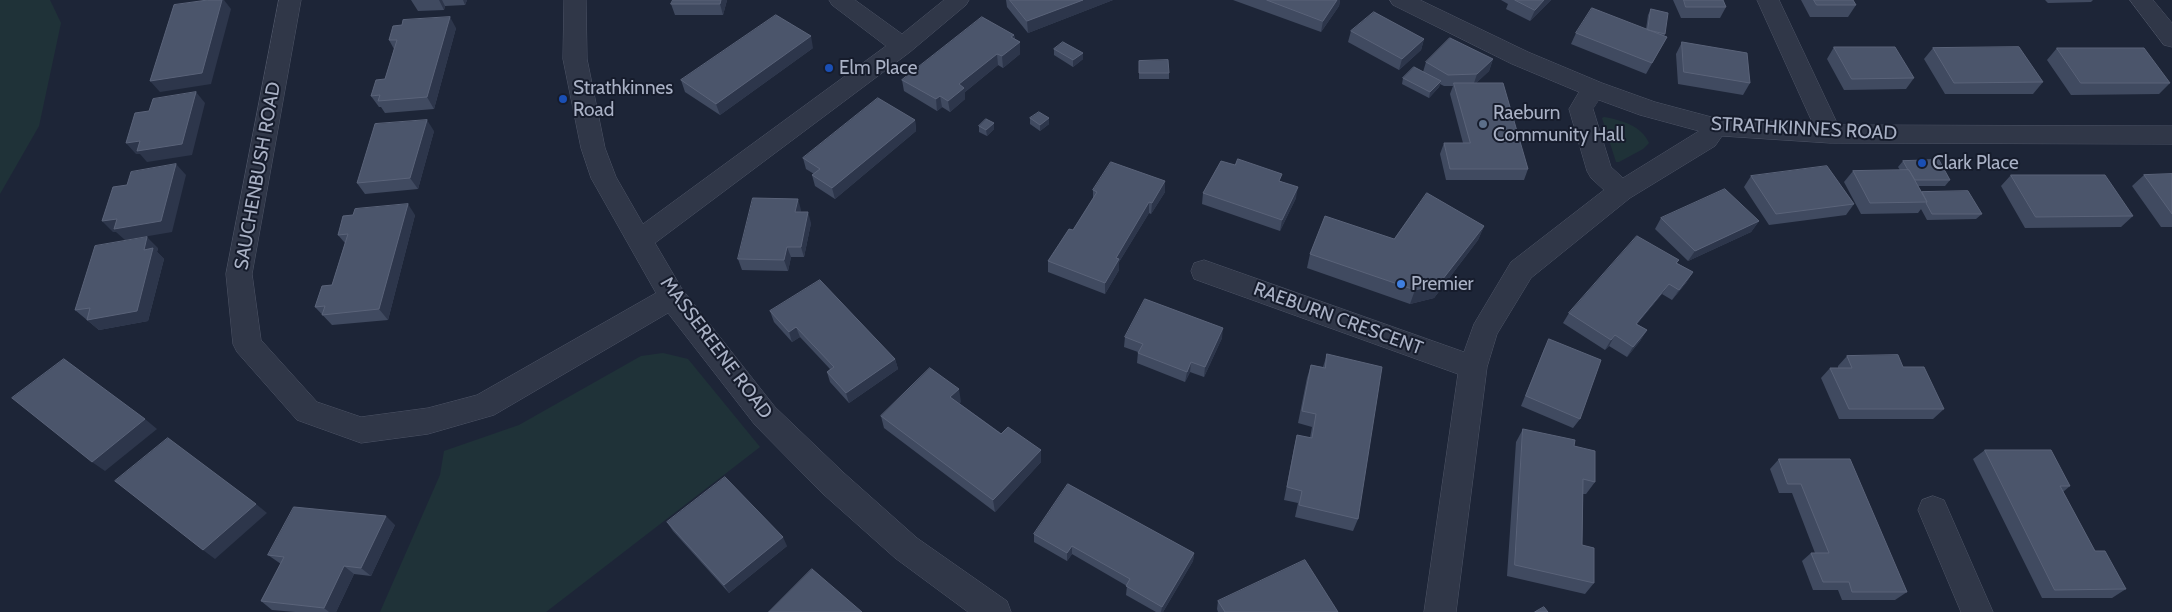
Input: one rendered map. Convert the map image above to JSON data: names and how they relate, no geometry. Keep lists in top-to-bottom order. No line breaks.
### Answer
{"streets":{"street":["STRATHKINNES ROAD","SAUCHENBUSH ROAD","RAEBURN CRESCENT","MASSEREENE ROAD"]},"crossings":[["SAUCHENBUSH ROAD","MASSEREENE ROAD"]],"places":["Elm Place","Strathkinnes Road","Raeburn Community Hall","Clark Place","Premier"]}
